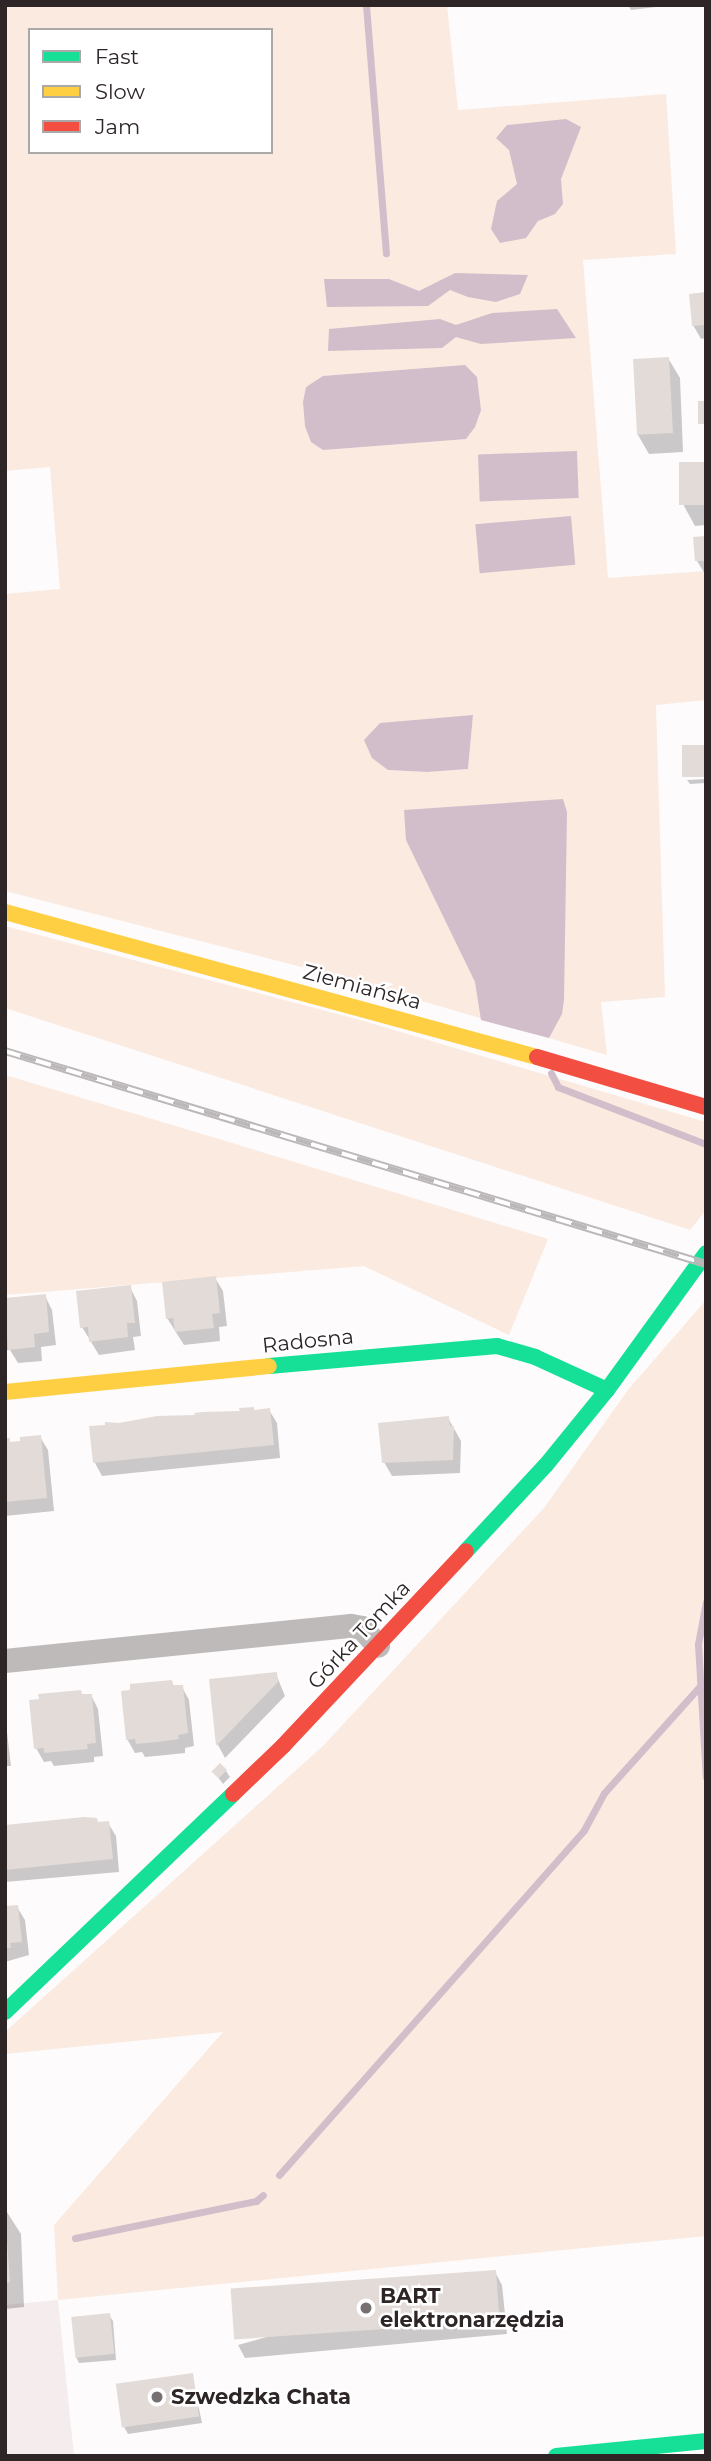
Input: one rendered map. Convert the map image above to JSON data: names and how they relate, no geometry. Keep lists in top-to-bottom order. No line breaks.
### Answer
{"streets":{"street":["Ziemiańska","Radosna","Górka Tomka"]},"crossings":[["Radosna","Górka Tomka"]],"places":["BART elektronarzędzia","Szwedzka Chata"],"legend":["Fast","Slow","Jam"]}
